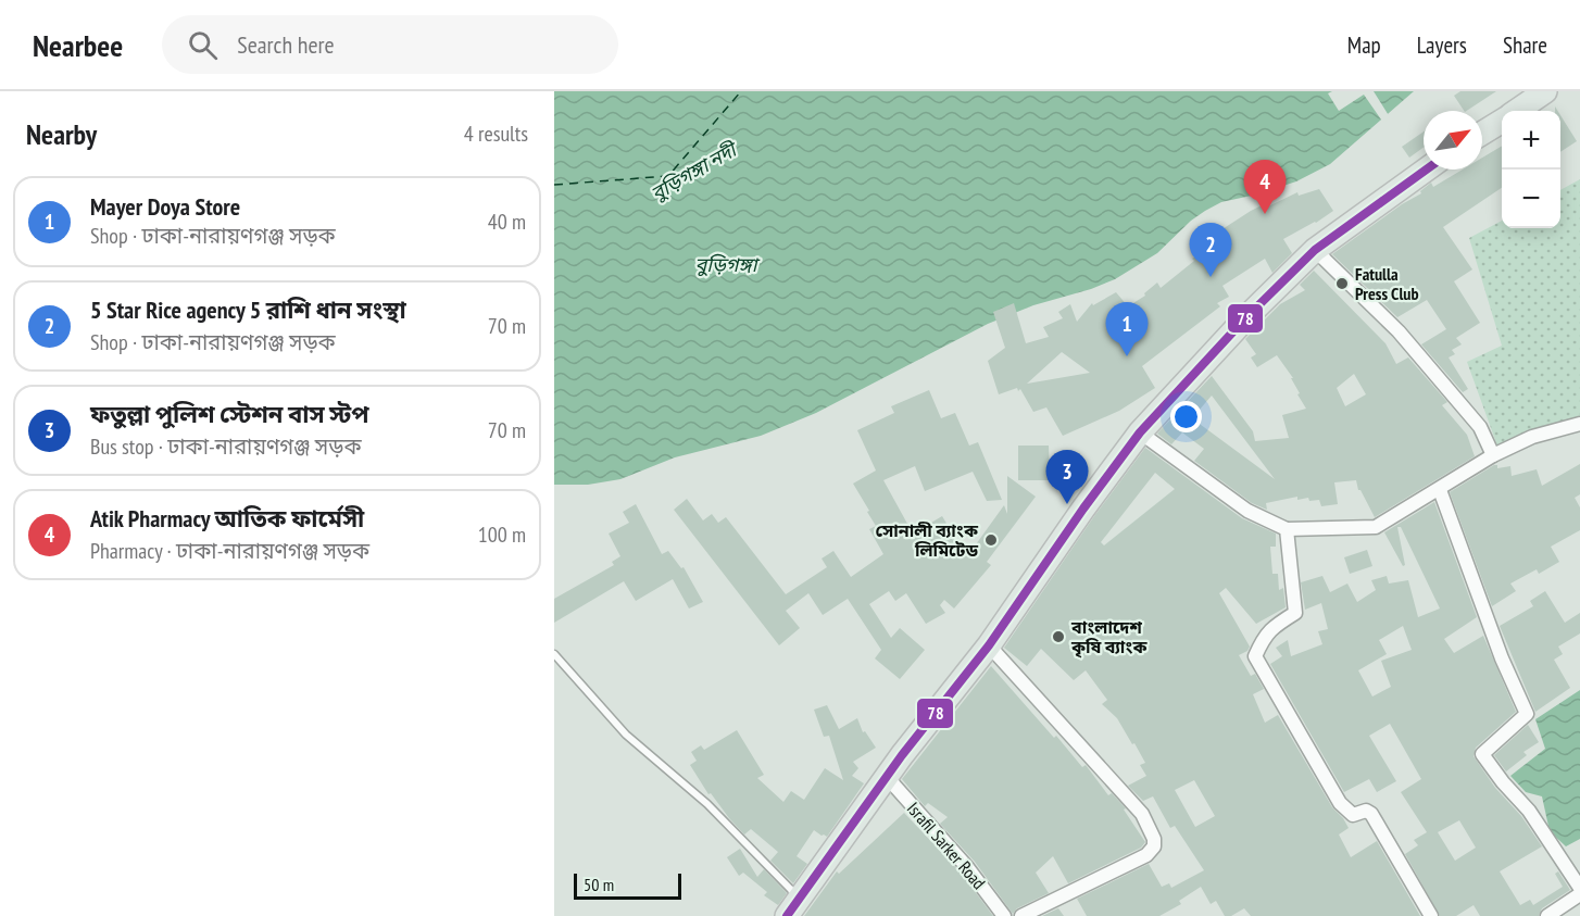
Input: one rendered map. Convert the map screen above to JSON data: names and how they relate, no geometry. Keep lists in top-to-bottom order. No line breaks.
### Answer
{"streets":{"street":["Israfil Sarker Road"]},"water":["বুড়িগঙ্গা নদী","বুড়িগঙ্গা"],"places":["Fatulla Press Club","সোনালী ব্যাংক লিমিটেড","বাংলাদেশ কৃষি ব্যাংক"],"lines":["transit line 78"],"scale_bar":"50 m","north":"top right","page":{"header":"Nearbee","search":"Search here","nav":["Map","Layers","Share"],"heading":["Nearby","4 results"],"map_buttons":["+","−"],"pins":["4","2","1","3"],"list":[{"mark":"1","name":"Mayer Doya Store","note":"Shop · ঢাকা-নারায়ণগঞ্জ সড়ক","value":"40 m"},{"mark":"2","name":"5 Star Rice agency 5 রাশি ধান সংস্থা","note":"Shop · ঢাকা-নারায়ণগঞ্জ সড়ক","value":"70 m"},{"mark":"3","name":"ফতুল্লা পুলিশ স্টেশন বাস স্টপ","note":"Bus stop · ঢাকা-নারায়ণগঞ্জ সড়ক","value":"70 m"},{"mark":"4","name":"Atik Pharmacy আতিক ফার্মেসী","note":"Pharmacy · ঢাকা-নারায়ণগঞ্জ সড়ক","value":"100 m"}],"scale":"50 m"}}
